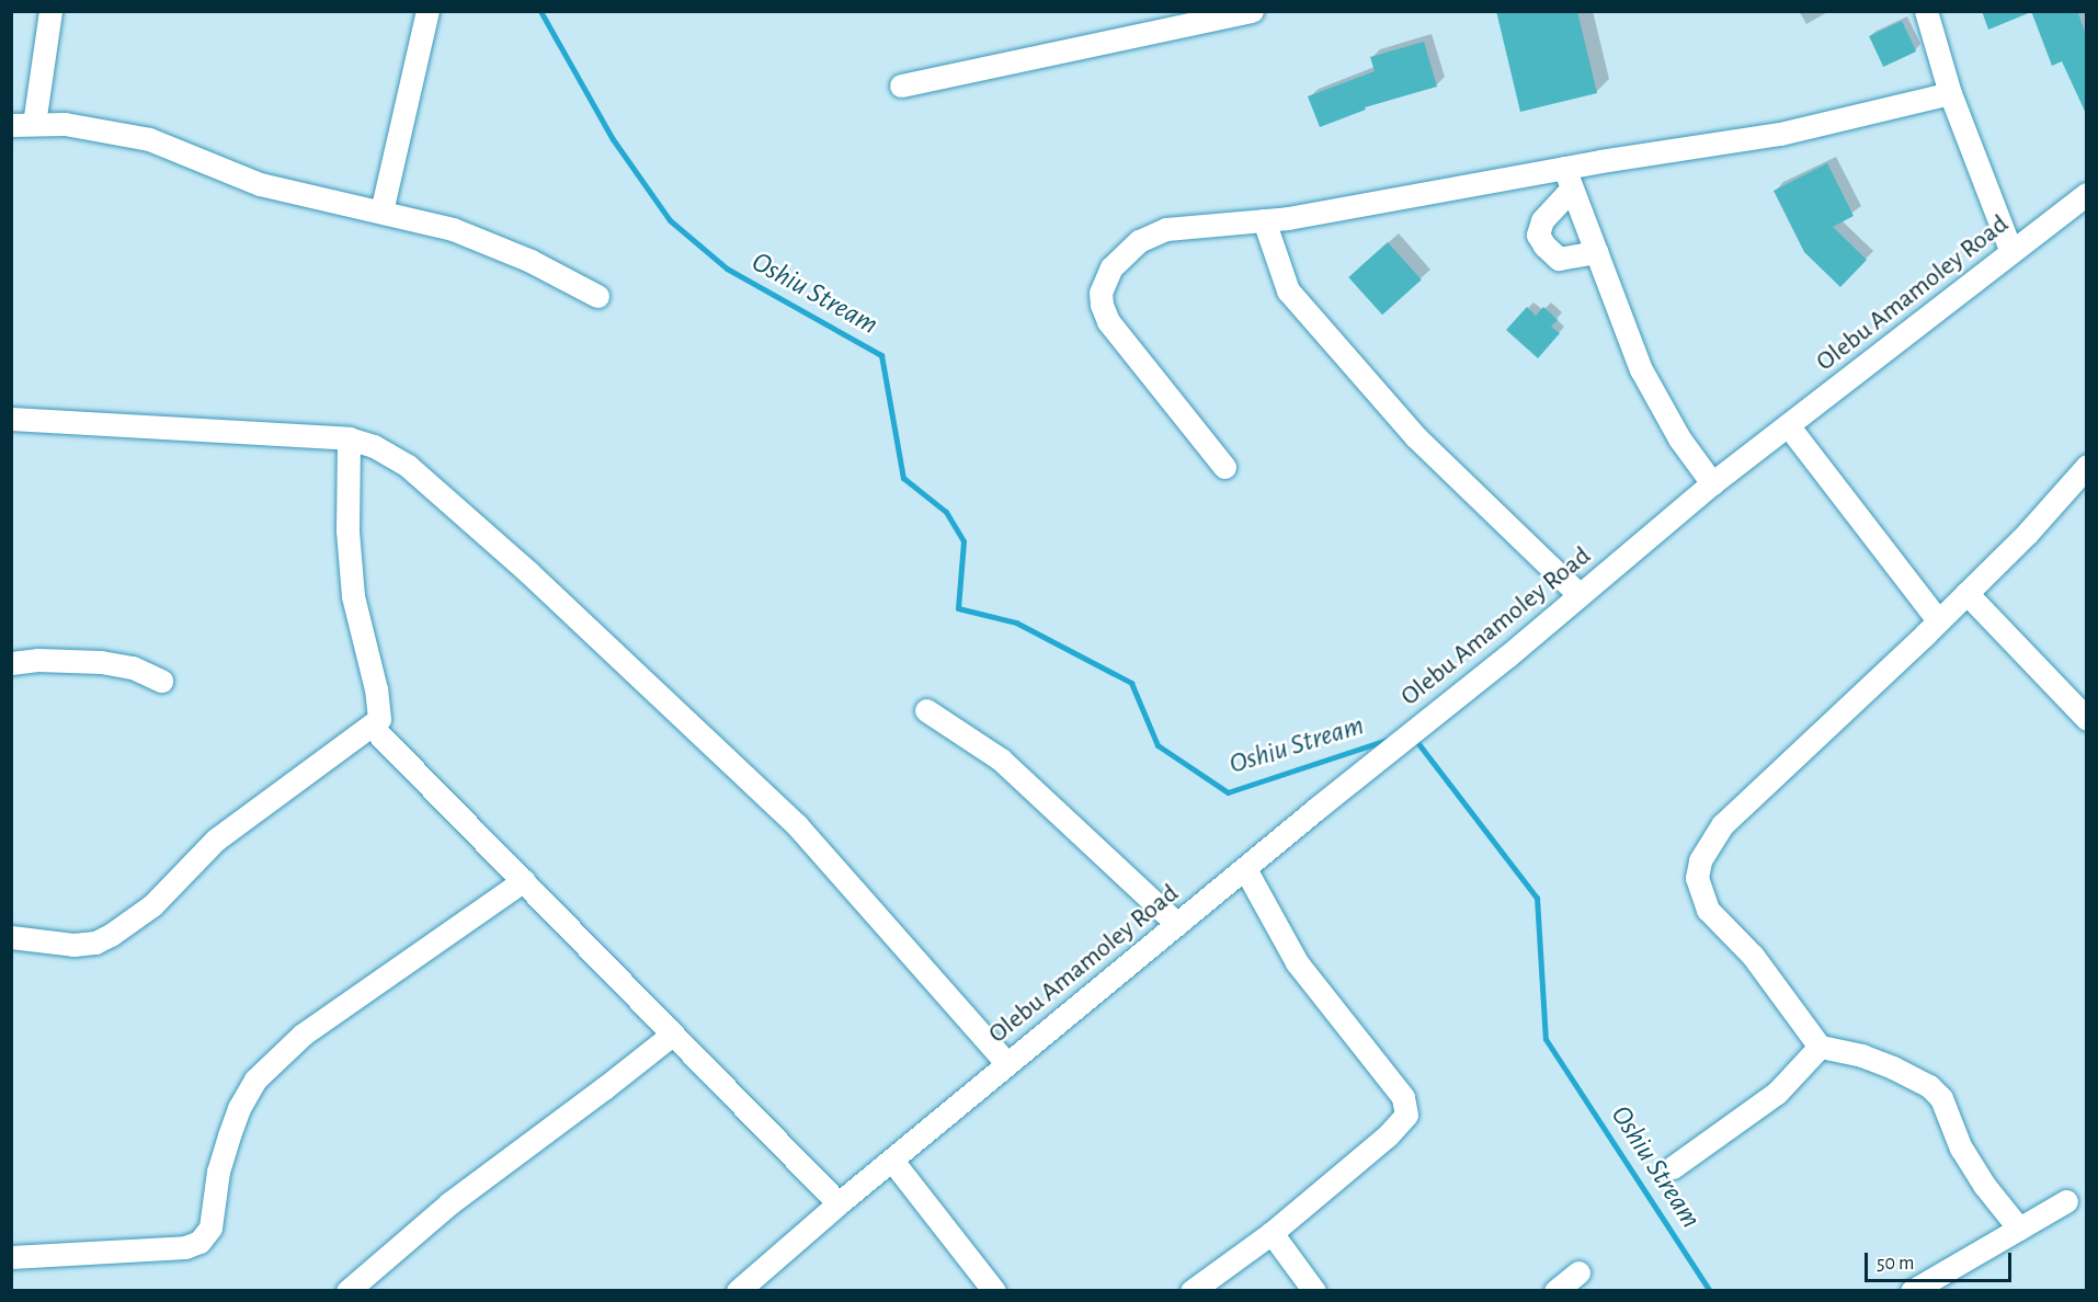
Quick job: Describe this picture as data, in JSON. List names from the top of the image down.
{
  "streets": {
    "street": ["Olebu Amamoley Road"]
  },
  "water": ["Oshiu Stream"],
  "scale_bar": "50 m"
}
